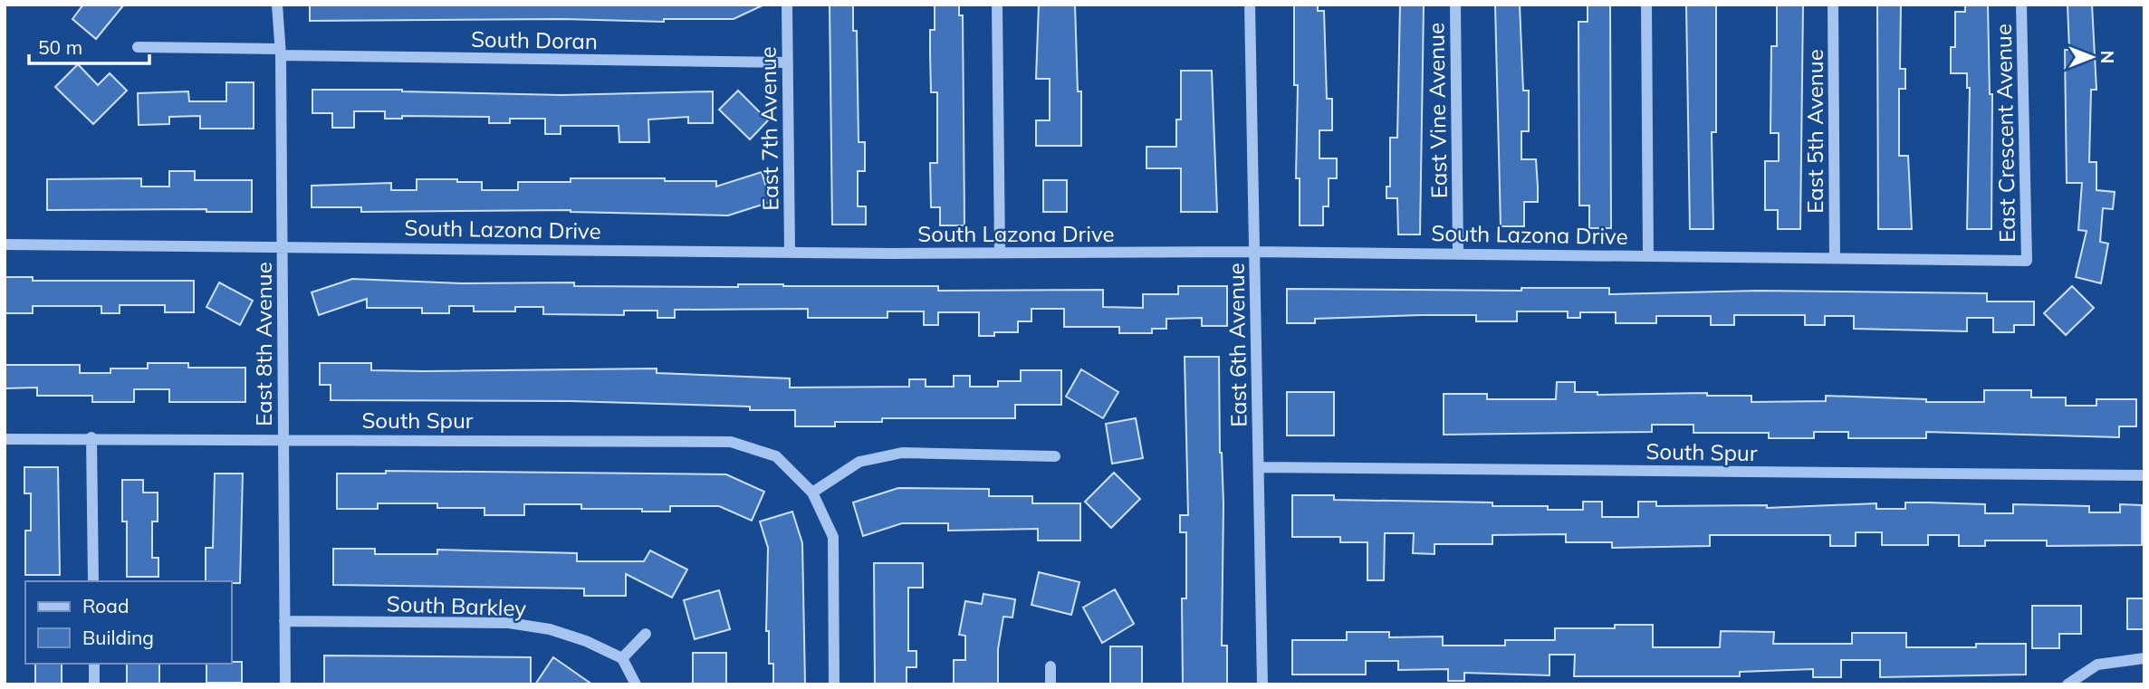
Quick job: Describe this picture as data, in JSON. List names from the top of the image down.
{
  "streets": {
    "street": [
      "South Doran",
      "East Vine Avenue",
      "East 7th Avenue",
      "East 5th Avenue",
      "East Crescent Avenue",
      "South Lazona Drive",
      "East 8th Avenue",
      "East 6th Avenue",
      "South Spur",
      "South Barkley"
    ]
  },
  "crossings": [
    ["South Doran", "East 7th Avenue"],
    ["South Doran", "East 8th Avenue"],
    ["East Vine Avenue", "South Lazona Drive"],
    ["East 7th Avenue", "South Lazona Drive"],
    ["East 5th Avenue", "South Lazona Drive"],
    ["East Crescent Avenue", "South Lazona Drive"],
    ["South Lazona Drive", "East 8th Avenue"],
    ["South Lazona Drive", "East 6th Avenue"],
    ["East 8th Avenue", "South Spur"],
    ["East 8th Avenue", "South Barkley"],
    ["East 6th Avenue", "South Spur"]
  ],
  "legend": ["Road", "Building"],
  "scale_bar": "50 m",
  "north": "right"
}
